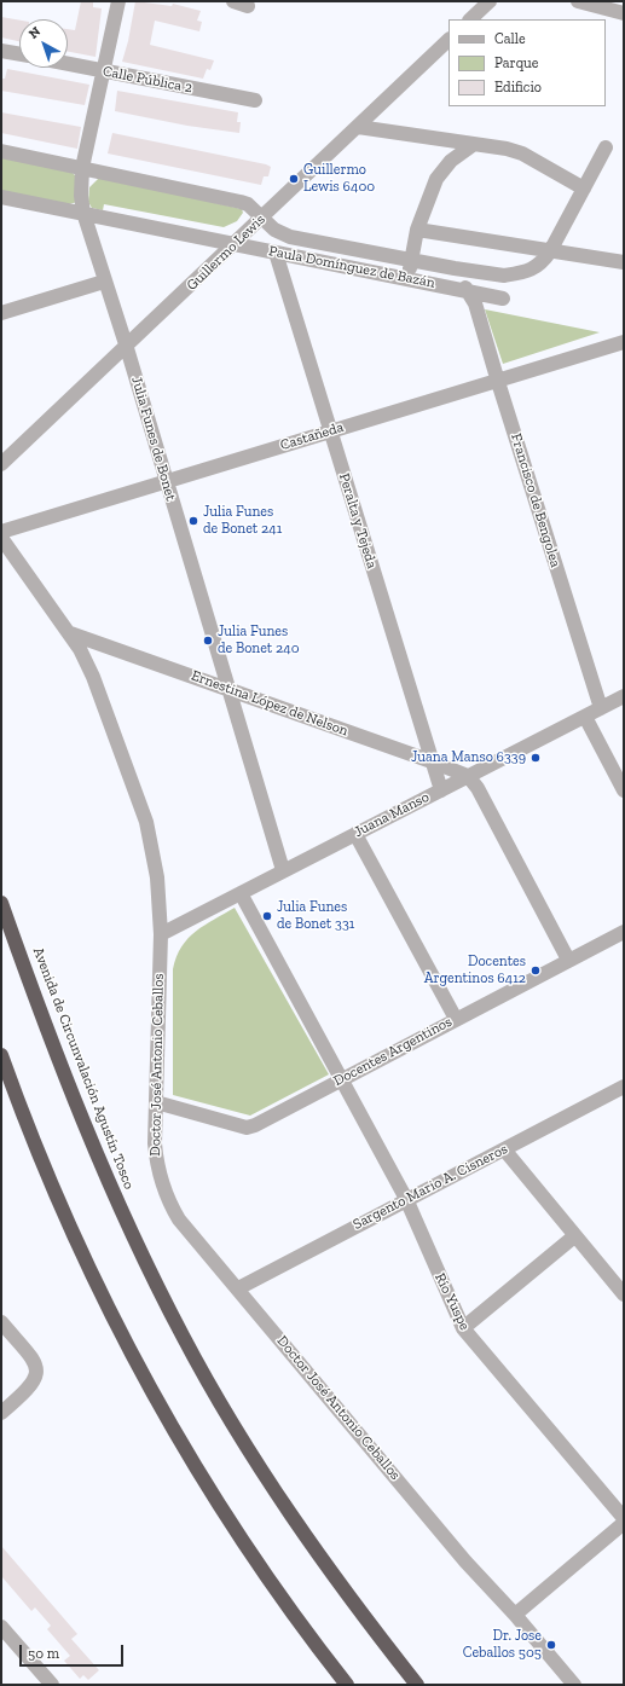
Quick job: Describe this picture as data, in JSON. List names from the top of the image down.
{
  "streets": {
    "highway": ["Avenida de Circunvalación Agustín Tosco"],
    "street": [
      "Calle Pública 2",
      "Guillermo Lewis",
      "Paula Domínguez de Bazán",
      "Castañeda",
      "Julia Funes de Bonet",
      "Francisco de Bengolea",
      "Peralta y Tejeda",
      "Ernestina López de Nelson",
      "Juana Manso",
      "Docentes Argentinos",
      "Doctor José Antonio Ceballos",
      "Sargento Mario A. Cisneros",
      "Río Yuspe"
    ]
  },
  "crossings": [
    ["Calle Pública 2", "Julia Funes de Bonet"],
    ["Guillermo Lewis", "Paula Domínguez de Bazán"],
    ["Guillermo Lewis", "Julia Funes de Bonet"],
    ["Paula Domínguez de Bazán", "Julia Funes de Bonet"],
    ["Paula Domínguez de Bazán", "Francisco de Bengolea"],
    ["Paula Domínguez de Bazán", "Peralta y Tejeda"],
    ["Castañeda", "Julia Funes de Bonet"],
    ["Castañeda", "Francisco de Bengolea"],
    ["Castañeda", "Peralta y Tejeda"],
    ["Julia Funes de Bonet", "Ernestina López de Nelson"],
    ["Julia Funes de Bonet", "Juana Manso"],
    ["Francisco de Bengolea", "Juana Manso"],
    ["Peralta y Tejeda", "Ernestina López de Nelson"],
    ["Peralta y Tejeda", "Juana Manso"],
    ["Ernestina López de Nelson", "Juana Manso"],
    ["Ernestina López de Nelson", "Doctor José Antonio Ceballos"],
    ["Juana Manso", "Doctor José Antonio Ceballos"],
    ["Docentes Argentinos", "Doctor José Antonio Ceballos"],
    ["Docentes Argentinos", "Río Yuspe"],
    ["Doctor José Antonio Ceballos", "Sargento Mario A. Cisneros"],
    ["Sargento Mario A. Cisneros", "Río Yuspe"]
  ],
  "places": [
    "Guillermo Lewis 6400",
    "Julia Funes de Bonet 241",
    "Julia Funes de Bonet 240",
    "Juana Manso 6339",
    "Julia Funes de Bonet 331",
    "Docentes Argentinos 6412",
    "Dr. Jose Ceballos 505"
  ],
  "legend": ["Calle", "Parque", "Edificio"],
  "scale_bar": "50 m",
  "north": "top left"
}
